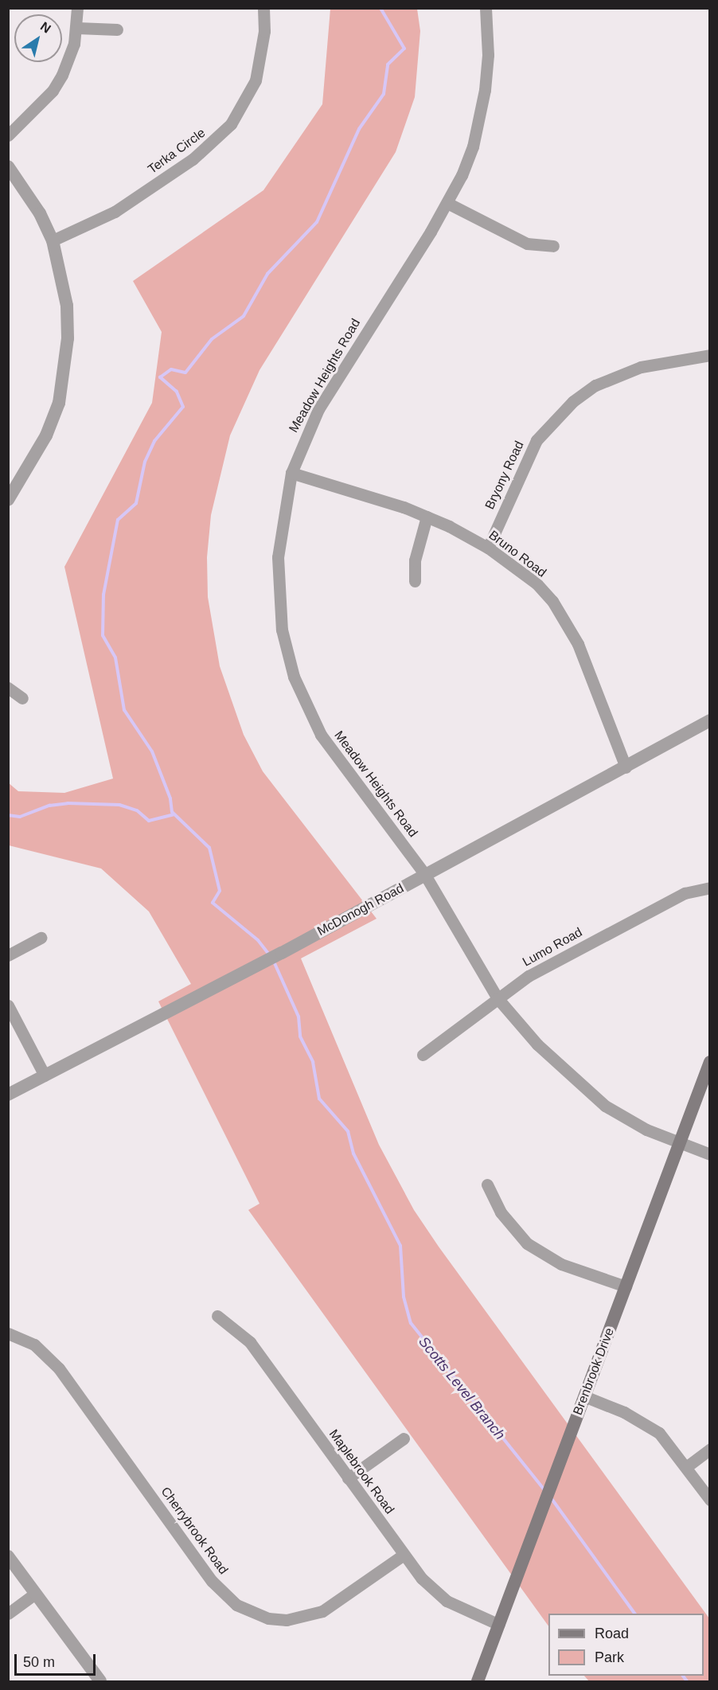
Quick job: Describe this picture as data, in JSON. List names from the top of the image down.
{
  "streets": {
    "main road": ["Brenbrook Drive"],
    "street": [
      "Terka Circle",
      "Meadow Heights Road",
      "Bryony Road",
      "Bruno Road",
      "McDonogh Road",
      "Lumo Road",
      "Maplebrook Road",
      "Cherrybrook Road"
    ]
  },
  "crossings": [
    ["Meadow Heights Road", "Bruno Road"],
    ["Meadow Heights Road", "McDonogh Road"],
    ["Meadow Heights Road", "Lumo Road"],
    ["Meadow Heights Road", "Brenbrook Drive"],
    ["Bryony Road", "Bruno Road"],
    ["Bruno Road", "McDonogh Road"],
    ["Brenbrook Drive", "Maplebrook Road"],
    ["Maplebrook Road", "Cherrybrook Road"]
  ],
  "water": ["Scotts Level Branch"],
  "legend": ["Road", "Park"],
  "scale_bar": "50 m",
  "north": "top right"
}
